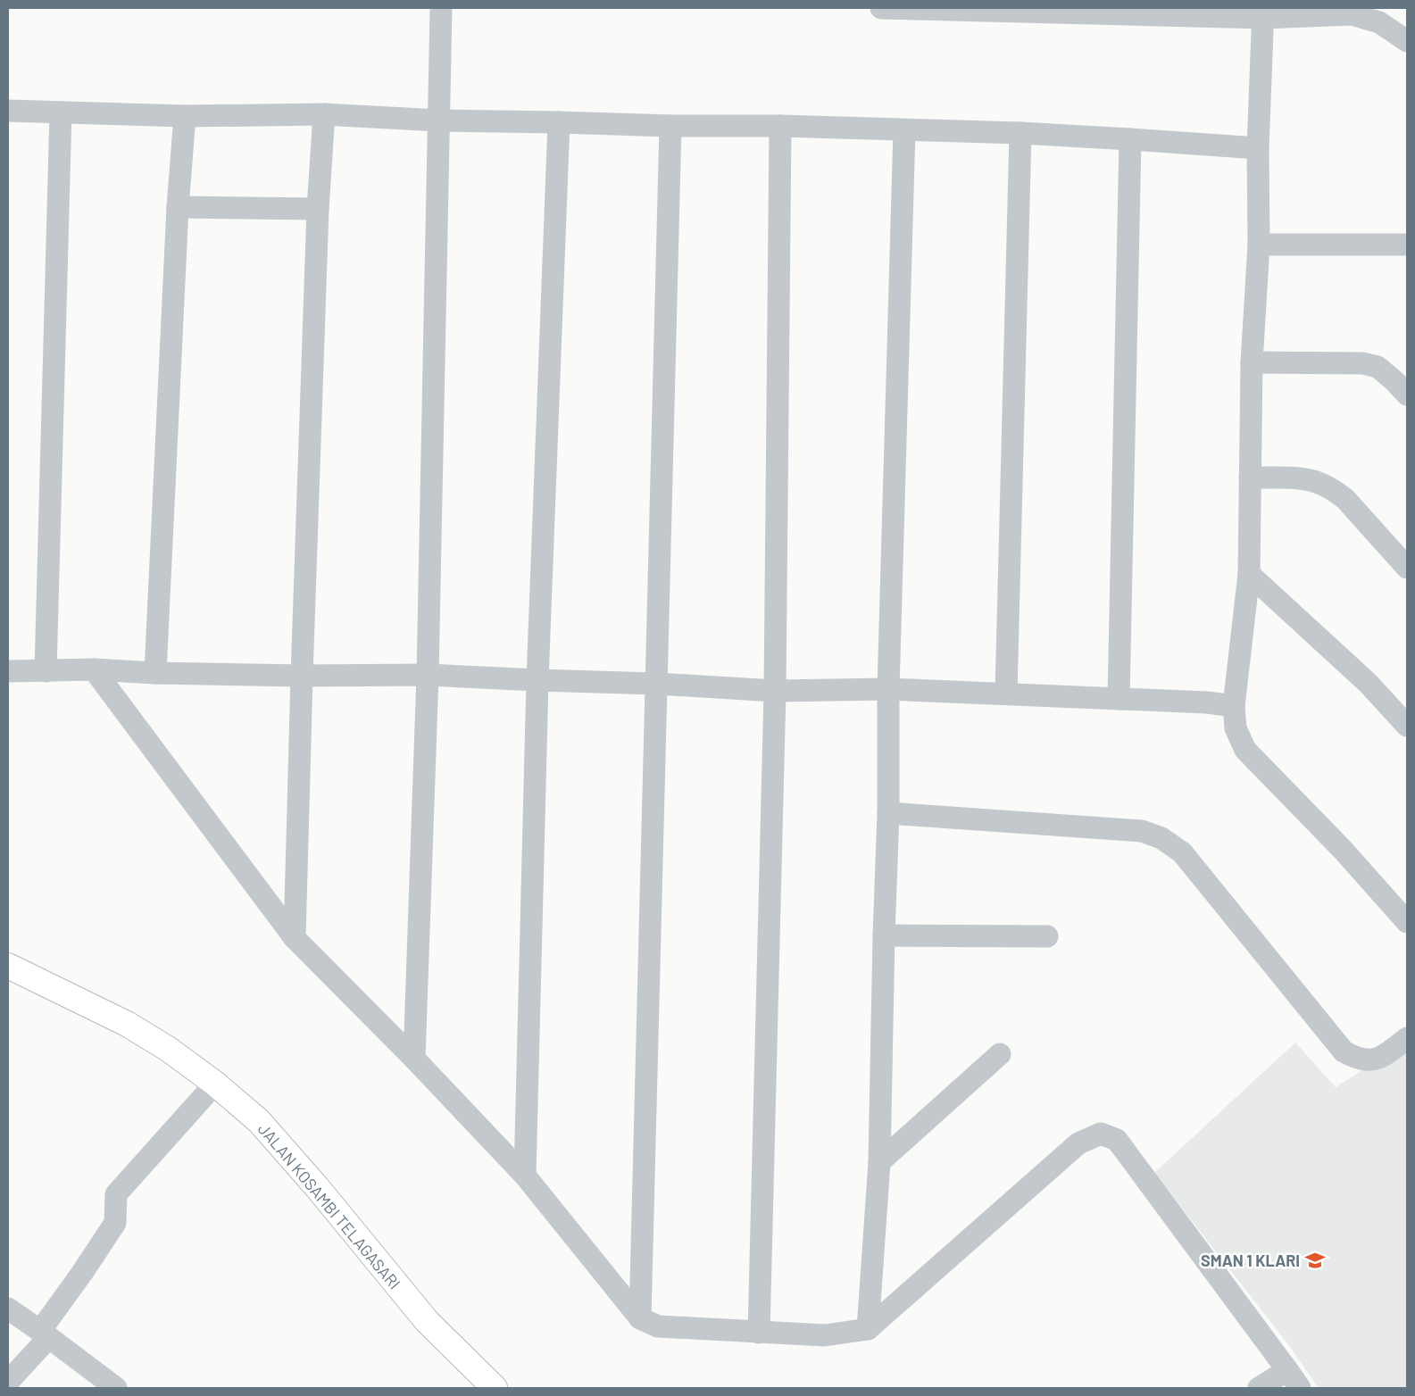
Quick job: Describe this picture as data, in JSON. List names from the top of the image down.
{
  "streets": {
    "main road": ["JALAN KOSAMBI TELAGASARI"]
  },
  "places": {
    "school or university": ["SMAN 1 KLARI"]
  }
}
